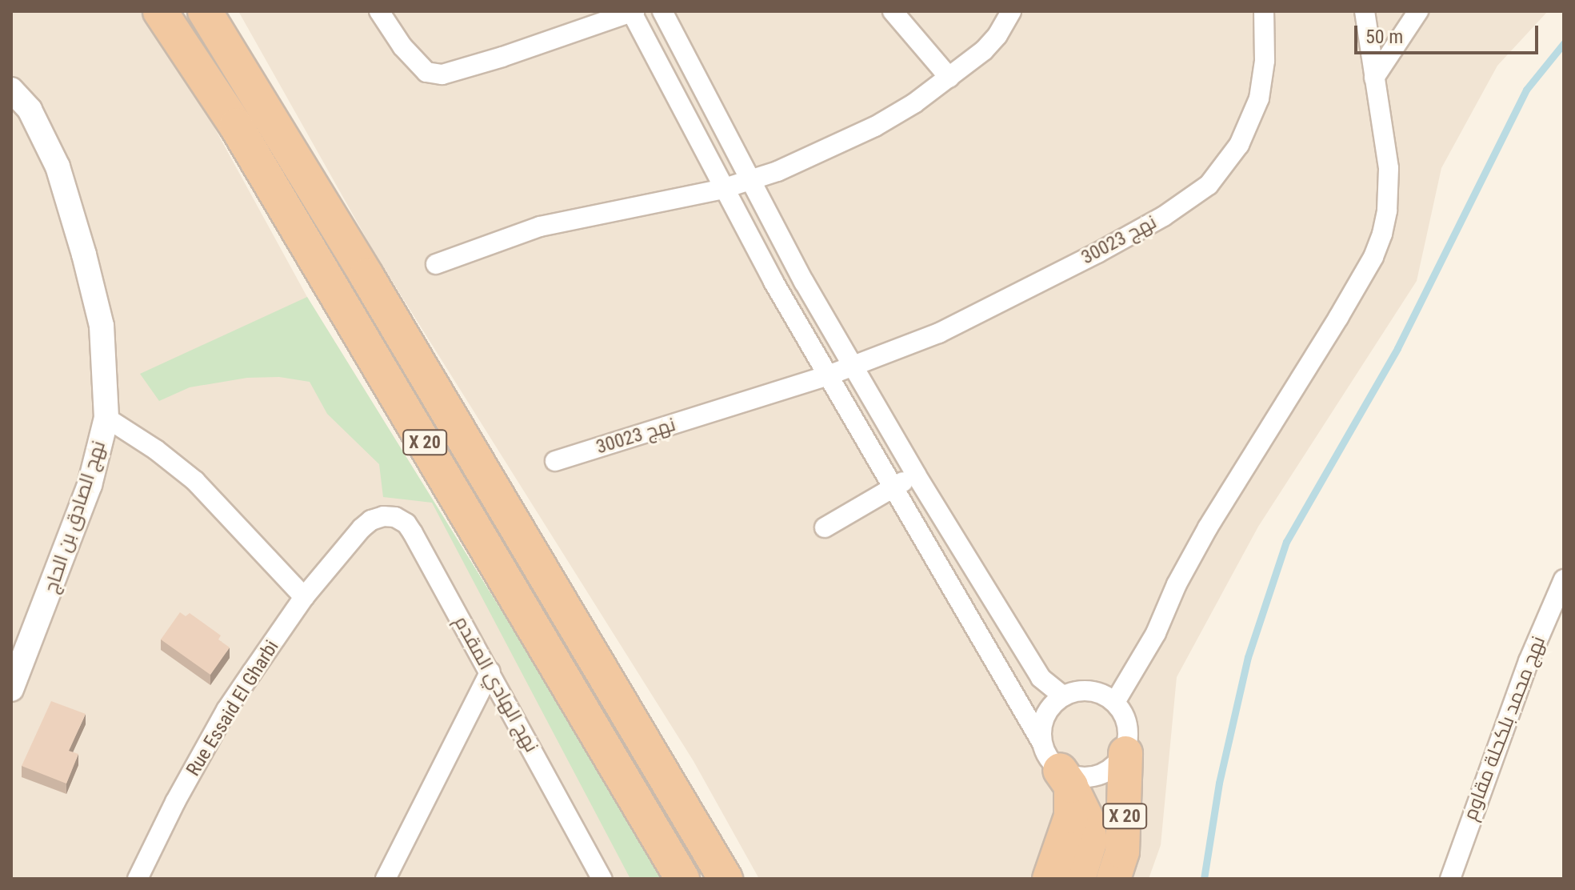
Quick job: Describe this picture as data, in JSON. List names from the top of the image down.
{
  "streets": {
    "highway": ["X 20"],
    "street": [
      "نهج 30023",
      "نهج الصادق بن الحاج",
      "نهج الهادي المقدم",
      "Rue Essaid El Gharbi",
      "نهج محمد بلكحلة مقاوم"
    ]
  },
  "crossings": [
    ["نهج الهادي المقدم", "Rue Essaid El Gharbi"]
  ],
  "scale_bar": "50 m"
}
